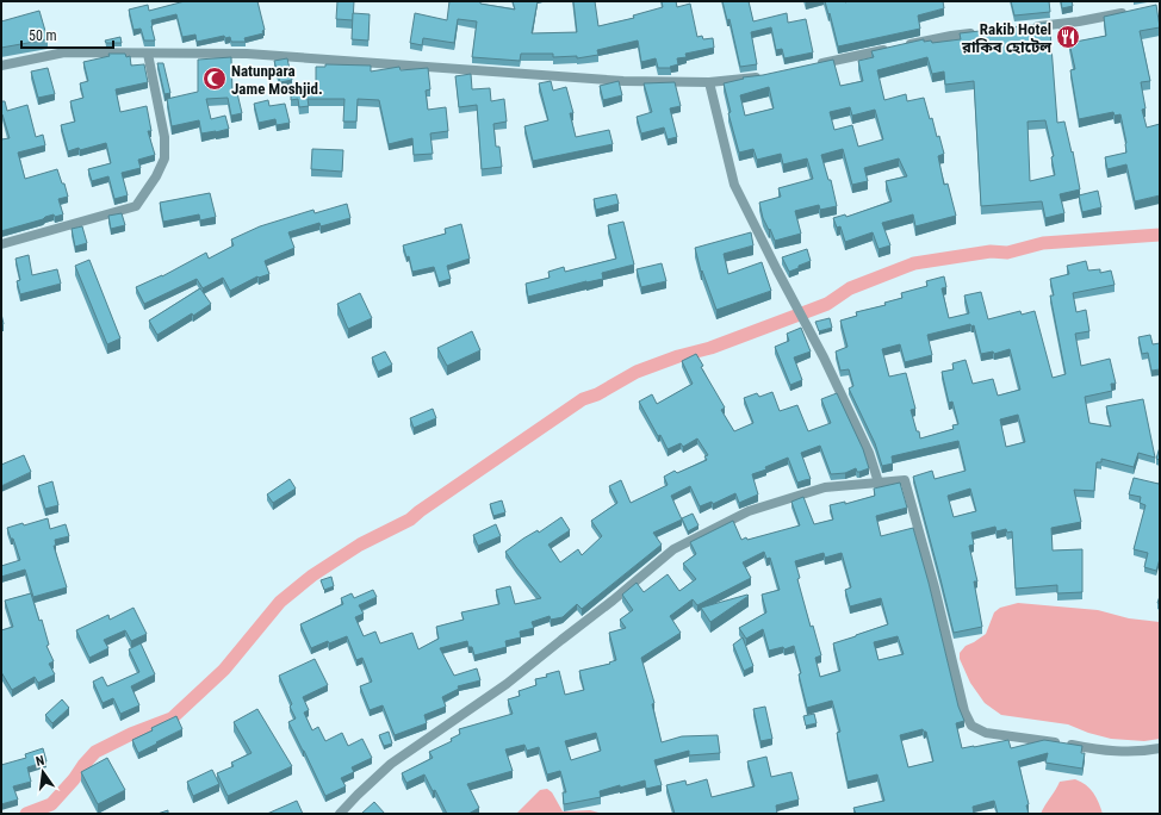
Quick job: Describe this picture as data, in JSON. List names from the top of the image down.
{
  "places": {
    "restaurant": ["Rakib Hotel রাকিব হোটেল"],
    "mosque": ["Natunpara Jame Moshjid."]
  },
  "scale_bar": "50 m",
  "north": "top"
}
